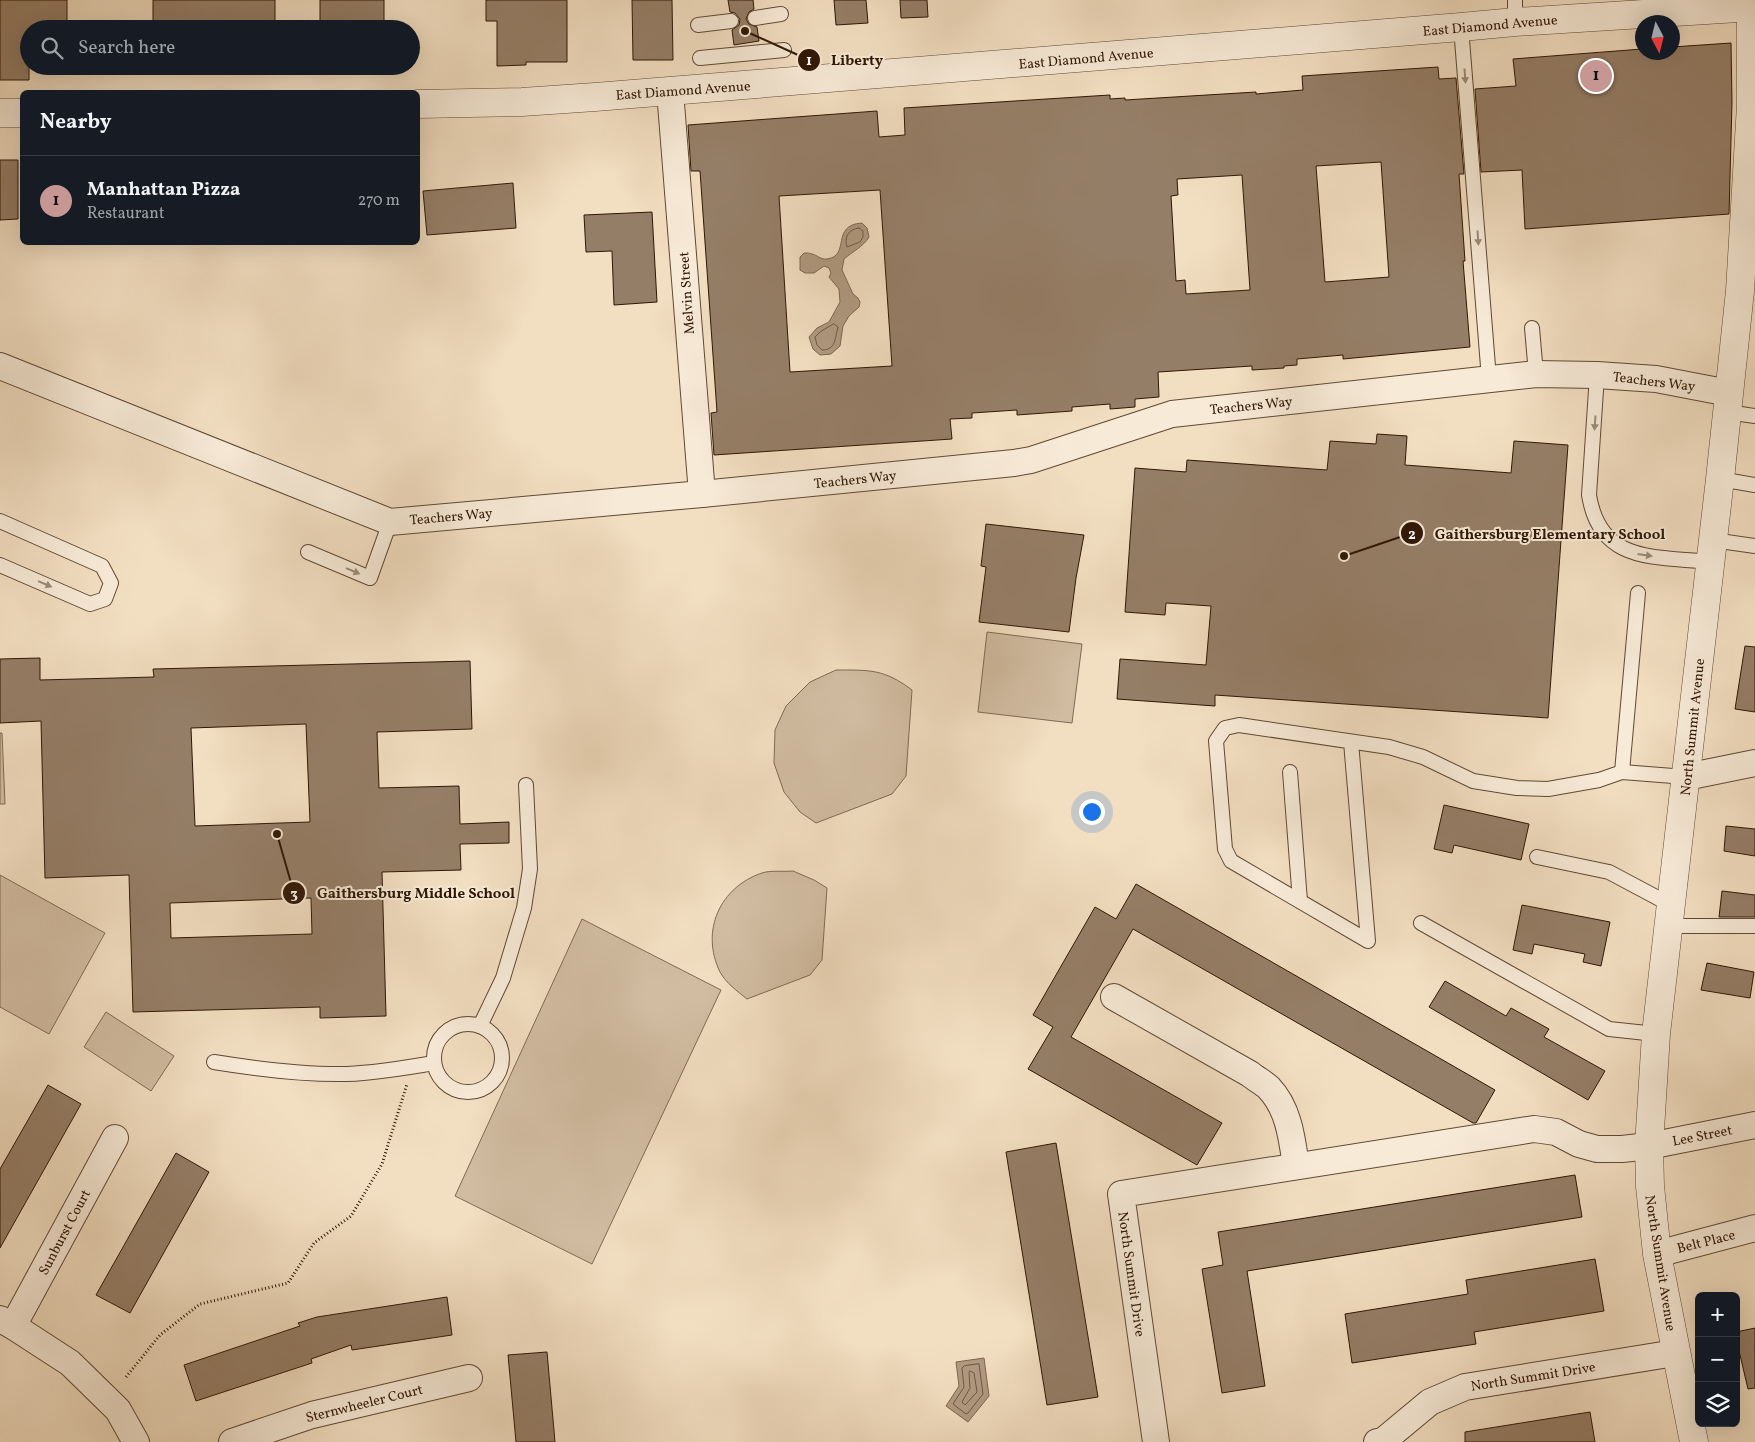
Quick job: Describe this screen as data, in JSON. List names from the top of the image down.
{
  "streets": {
    "street": [
      "East Diamond Avenue",
      "Melvin Street",
      "Teachers Way",
      "North Summit Avenue",
      "Lee Street",
      "Sunburst Court",
      "Belt Place",
      "North Summit Drive",
      "Sternwheeler Court"
    ]
  },
  "crossings": [
    ["East Diamond Avenue", "Melvin Street"],
    ["East Diamond Avenue", "North Summit Avenue"],
    ["Melvin Street", "Teachers Way"],
    ["Teachers Way", "North Summit Avenue"],
    ["North Summit Avenue", "Lee Street"],
    ["North Summit Avenue", "Belt Place"],
    ["North Summit Avenue", "North Summit Drive"],
    ["Lee Street", "North Summit Drive"]
  ],
  "places": ["Liberty", "Gaithersburg Elementary School", "Gaithersburg Middle School"],
  "north": "bottom",
  "page": {
    "search": "Search here",
    "pins": "1",
    "heading": "Nearby",
    "list": [
      {
        "mark": "1",
        "name": "Manhattan Pizza",
        "note": "Restaurant",
        "value": "270 m"
      }
    ],
    "map_buttons": ["+", "−"]
  }
}
